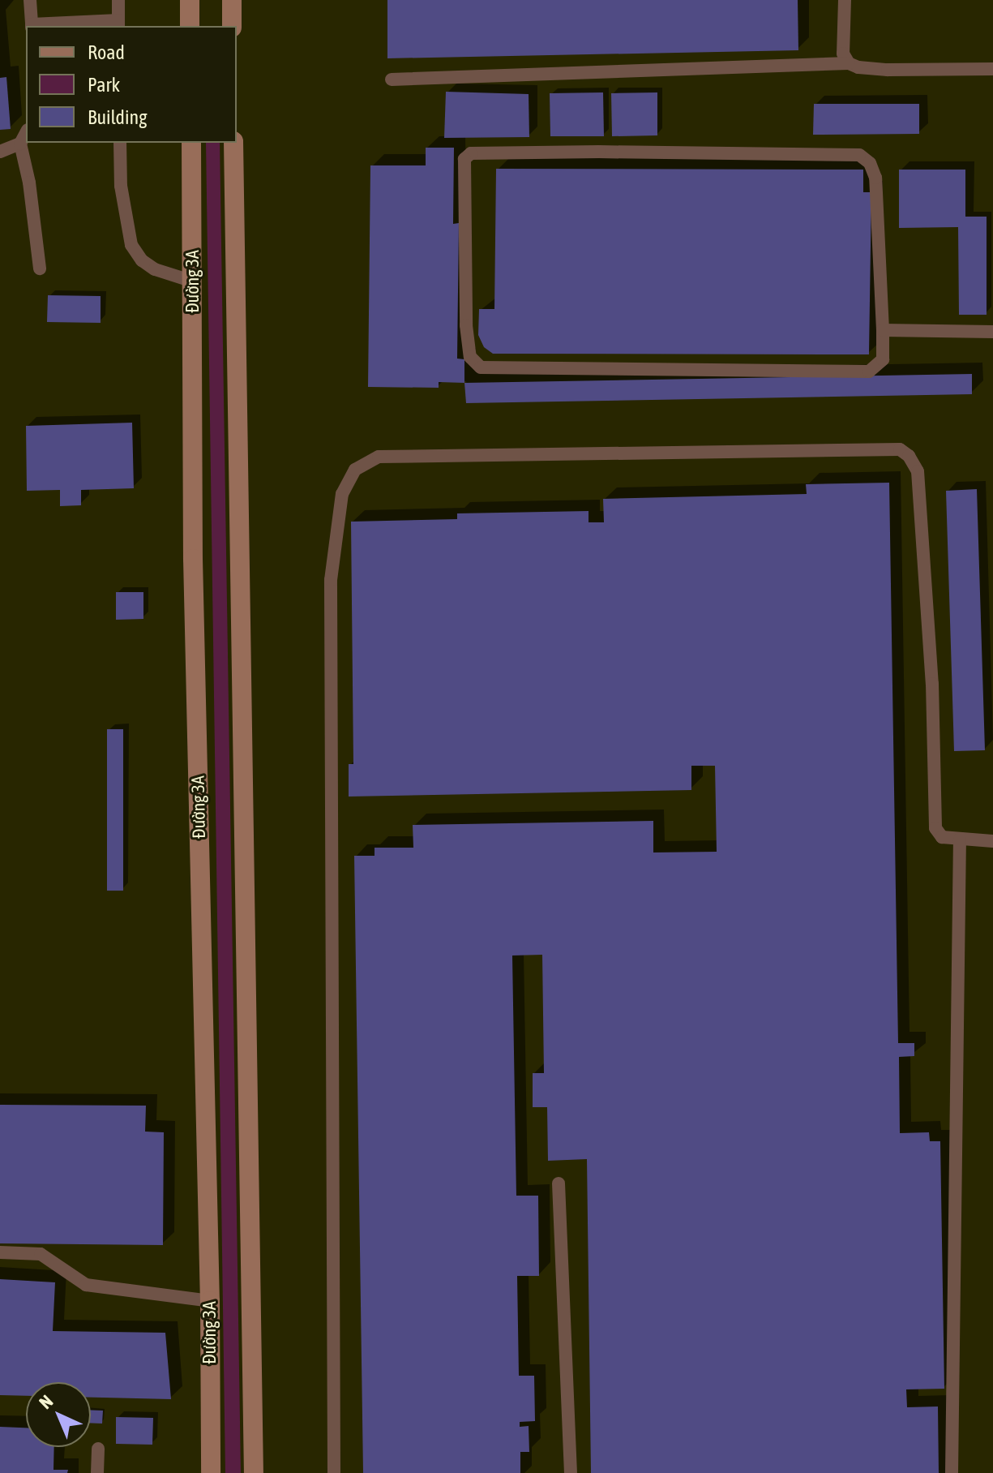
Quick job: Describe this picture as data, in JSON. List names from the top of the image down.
{
  "streets": {
    "street": ["Đường 3A"]
  },
  "legend": ["Road", "Park", "Building"],
  "north": "top left"
}
